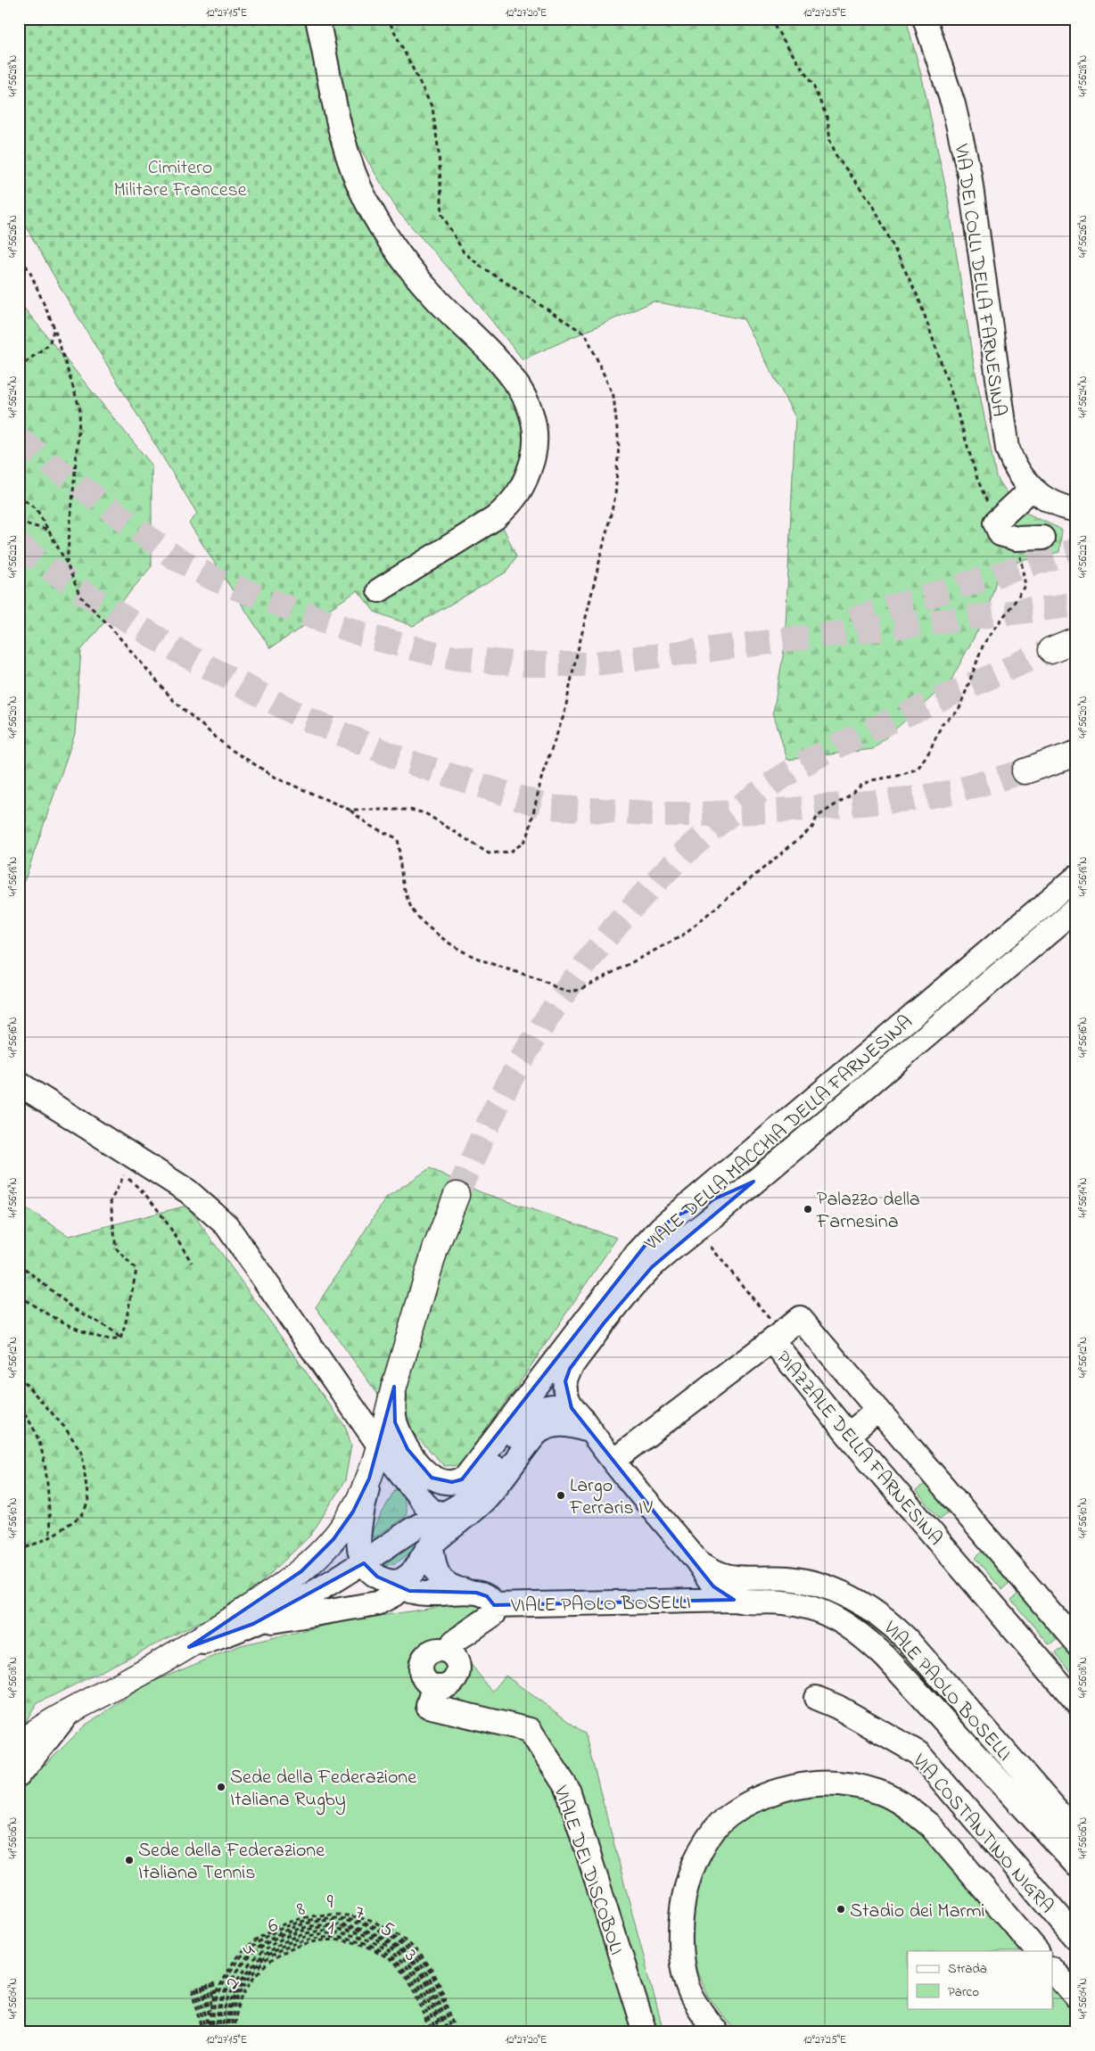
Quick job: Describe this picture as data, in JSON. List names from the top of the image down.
{
  "streets": {
    "street": [
      "VIA DEI COLLI DELLA FARNESINA",
      "VIALE DELLA MACCHIA DELLA FARNESINA",
      "PIAZZALE DELLA FARNESINA",
      "VIALE PAOLO BOSELLI",
      "VIA COSTANTINO NIGRA",
      "VIALE DEI DISCOBOLI"
    ],
    "path": [
      "9",
      "8",
      "7",
      "6",
      "5",
      "4",
      "3",
      "2"
    ]
  },
  "crossings": [
    ["VIALE PAOLO BOSELLI", "VIALE DEI DISCOBOLI"],
    ["9", "8"],
    ["9", "7"],
    ["8", "7"],
    ["8", "6"],
    ["8", "5"],
    ["8", "4"],
    ["8", "3"],
    ["8", "2"],
    ["6", "5"],
    ["6", "4"],
    ["6", "3"],
    ["6", "2"],
    ["5", "4"],
    ["5", "3"],
    ["5", "2"],
    ["4", "3"],
    ["4", "2"],
    ["3", "2"]
  ],
  "parks": ["Cimitero Militare Francese"],
  "places": [
    "Palazzo della Farnesina",
    "Largo Ferraris IV",
    "Sede della Federazione Italiana Rugby",
    "Sede della Federazione Italiana Tennis",
    "Stadio dei Marmi"
  ],
  "legend": ["Strada", "Parco"],
  "coordinates": [
    "12°27'15\"E",
    "12°27'20\"E",
    "12°27'25\"E",
    "41°56'28\"N",
    "41°56'26\"N",
    "41°56'24\"N",
    "41°56'22\"N",
    "41°56'20\"N",
    "41°56'18\"N",
    "41°56'16\"N",
    "41°56'14\"N",
    "41°56'12\"N",
    "41°56'10\"N",
    "41°56'08\"N",
    "41°56'06\"N",
    "41°56'04\"N"
  ]
}
